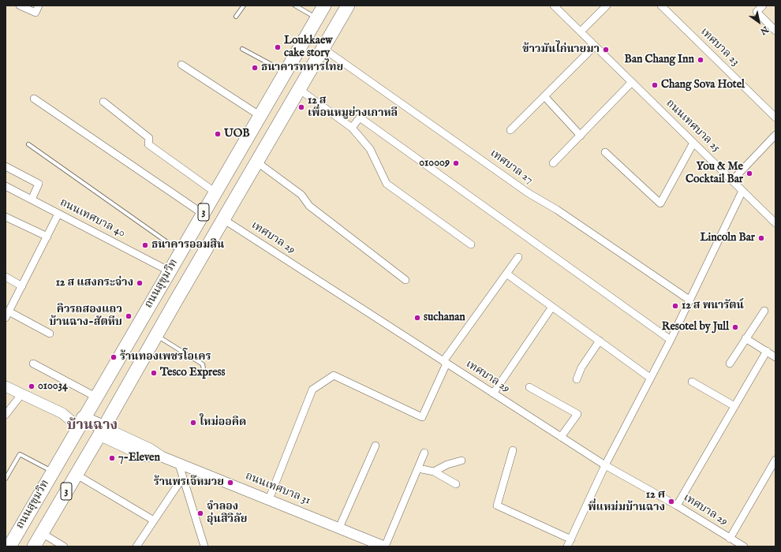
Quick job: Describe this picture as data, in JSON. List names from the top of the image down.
{
  "streets": {
    "highway": ["3", "ถนนสุขุมวิท"],
    "main road": ["ถนนเทศบาล 31"],
    "street": [
      "เทศบาล 23",
      "ถนนเทศบาล 25",
      "เทศบาล 27",
      "ถนนเทศบาล 40",
      "เทศบาล 29"
    ]
  },
  "crossings": [
    ["เทศบาล 27", "ถนนสุขุมวิท"],
    ["ถนนเทศบาล 40", "ถนนสุขุมวิท"],
    ["เทศบาล 29", "ถนนสุขุมวิท"],
    ["ถนนสุขุมวิท", "ถนนเทศบาล 31"]
  ],
  "districts": ["บ้านฉาง"],
  "places": [
    "Loukkaew cake story",
    "ข้าวมันไก่นายมา",
    "Ban Chang Inn",
    "ธนาคารทหารไทย",
    "Chang Sova Hotel",
    "12 ส เพื่อนหมูย่างเกาหลี",
    "UOB",
    "010009",
    "You & Me Cocktail Bar",
    "Lincoln Bar",
    "ธนาคารออมสิน",
    "12 ส แสงกระจ่าง",
    "12 ส พนารัตน์",
    "คิวรถสองแถว บ้านฉาง-สัตหีบ",
    "suchanan",
    "Resotel by Jull",
    "ร้านทองเพชรโอเคร",
    "Tesco Express",
    "010034",
    "ใหม่ออคิด",
    "7-Eleven",
    "ร้านพรเจ๊หมวย",
    "12 ศ พี่แหม่มบ้านฉาง",
    "จำลอง อุ่นสิวิลัย"
  ],
  "north": "bottom right"
}
